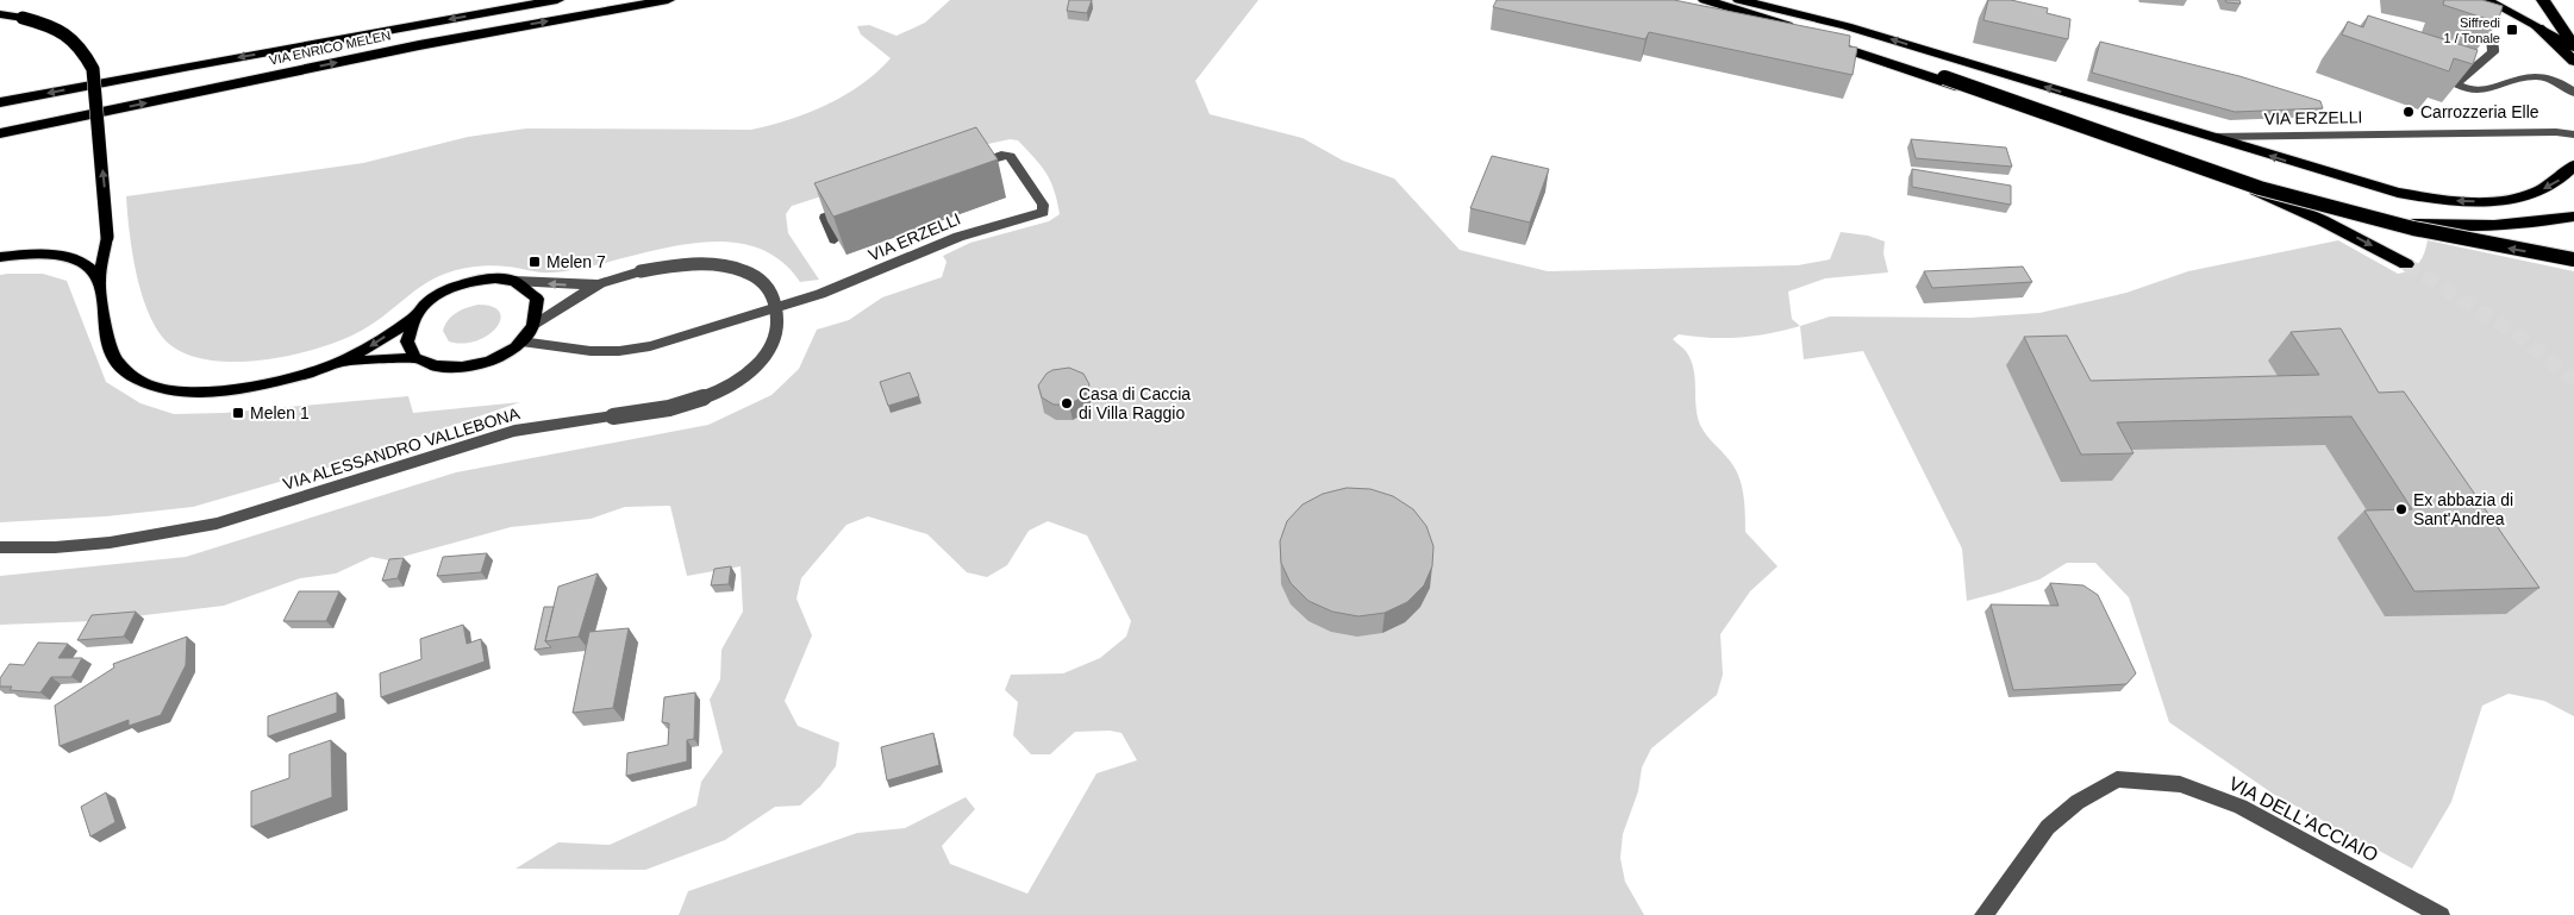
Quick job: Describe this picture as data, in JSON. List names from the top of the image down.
{
  "streets": {
    "highway": ["VIA ENRICO MELEN"],
    "street": ["VIA ERZELLI", "VIA ALESSANDRO VALLEBONA", "VIA DELL'ACCIAIO"]
  },
  "crossings": [
    ["VIA ERZELLI", "VIA ALESSANDRO VALLEBONA"]
  ],
  "places": {
    "transit": ["Siffredi 1 / Tonale", "Melen 7", "Melen 1"],
    "other": ["Carrozzeria Elle", "Casa di Caccia di Villa Raggio", "Ex abbazia di Sant'Andrea"]
  }
}
